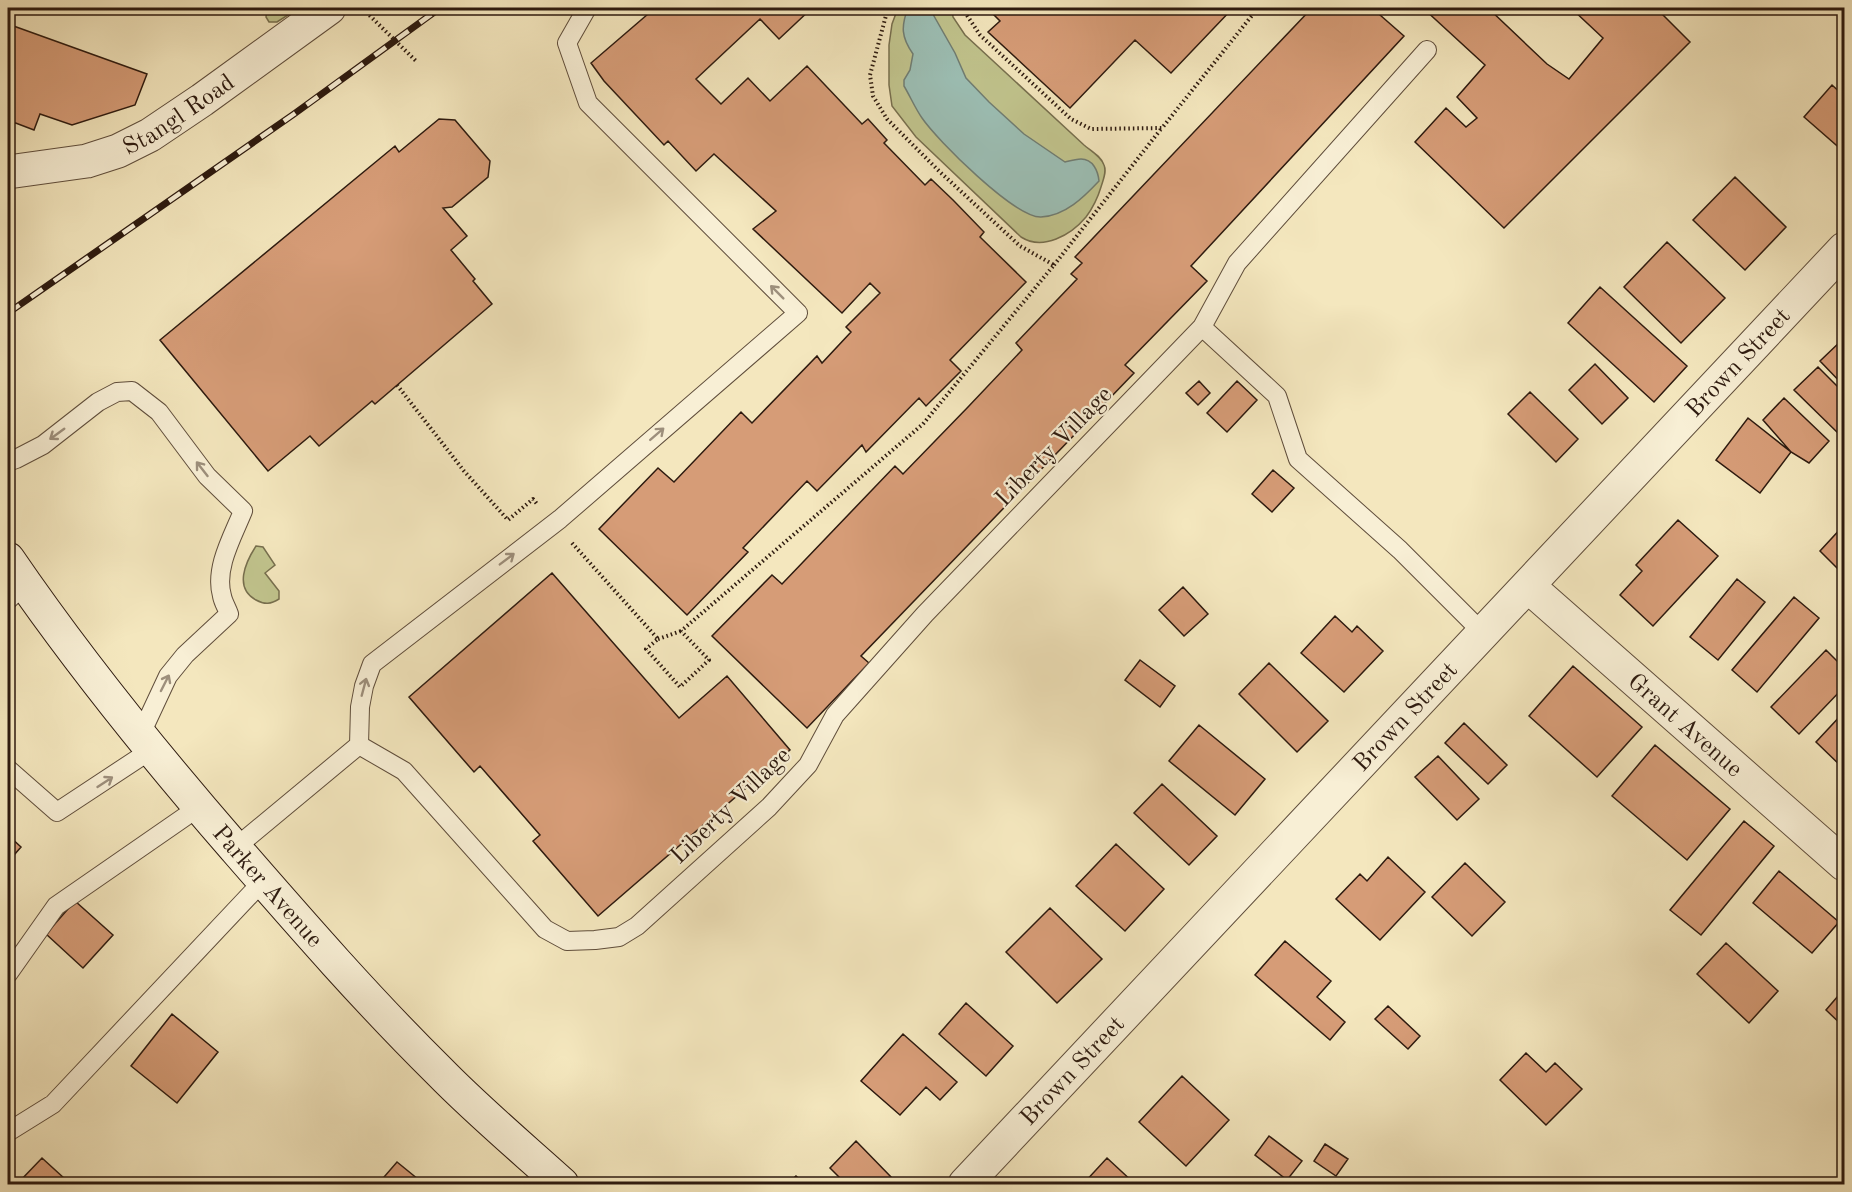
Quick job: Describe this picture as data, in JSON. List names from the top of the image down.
{
  "streets": {
    "street": [
      "Stangl Road",
      "Brown Street",
      "Grant Avenue",
      "Parker Avenue"
    ],
    "lane": ["Liberty Village"]
  },
  "crossings": [
    ["Brown Street", "Grant Avenue"]
  ]
}
